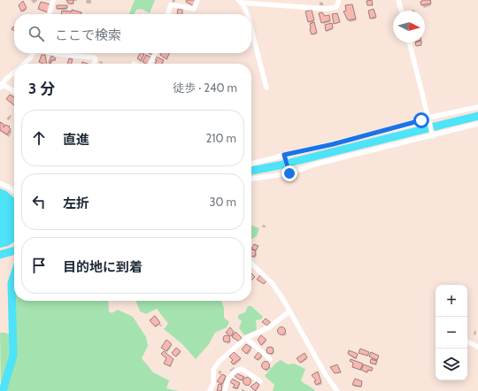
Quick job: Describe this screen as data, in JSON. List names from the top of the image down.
{
  "north": "right",
  "page": {
    "search": "ここで検索",
    "heading": ["3 分", "徒歩 · 240 m"],
    "list": [
      ["直進", "210 m"],
      ["左折", "30 m"],
      "目的地に到着"
    ],
    "map_buttons": ["+", "−"]
  }
}
